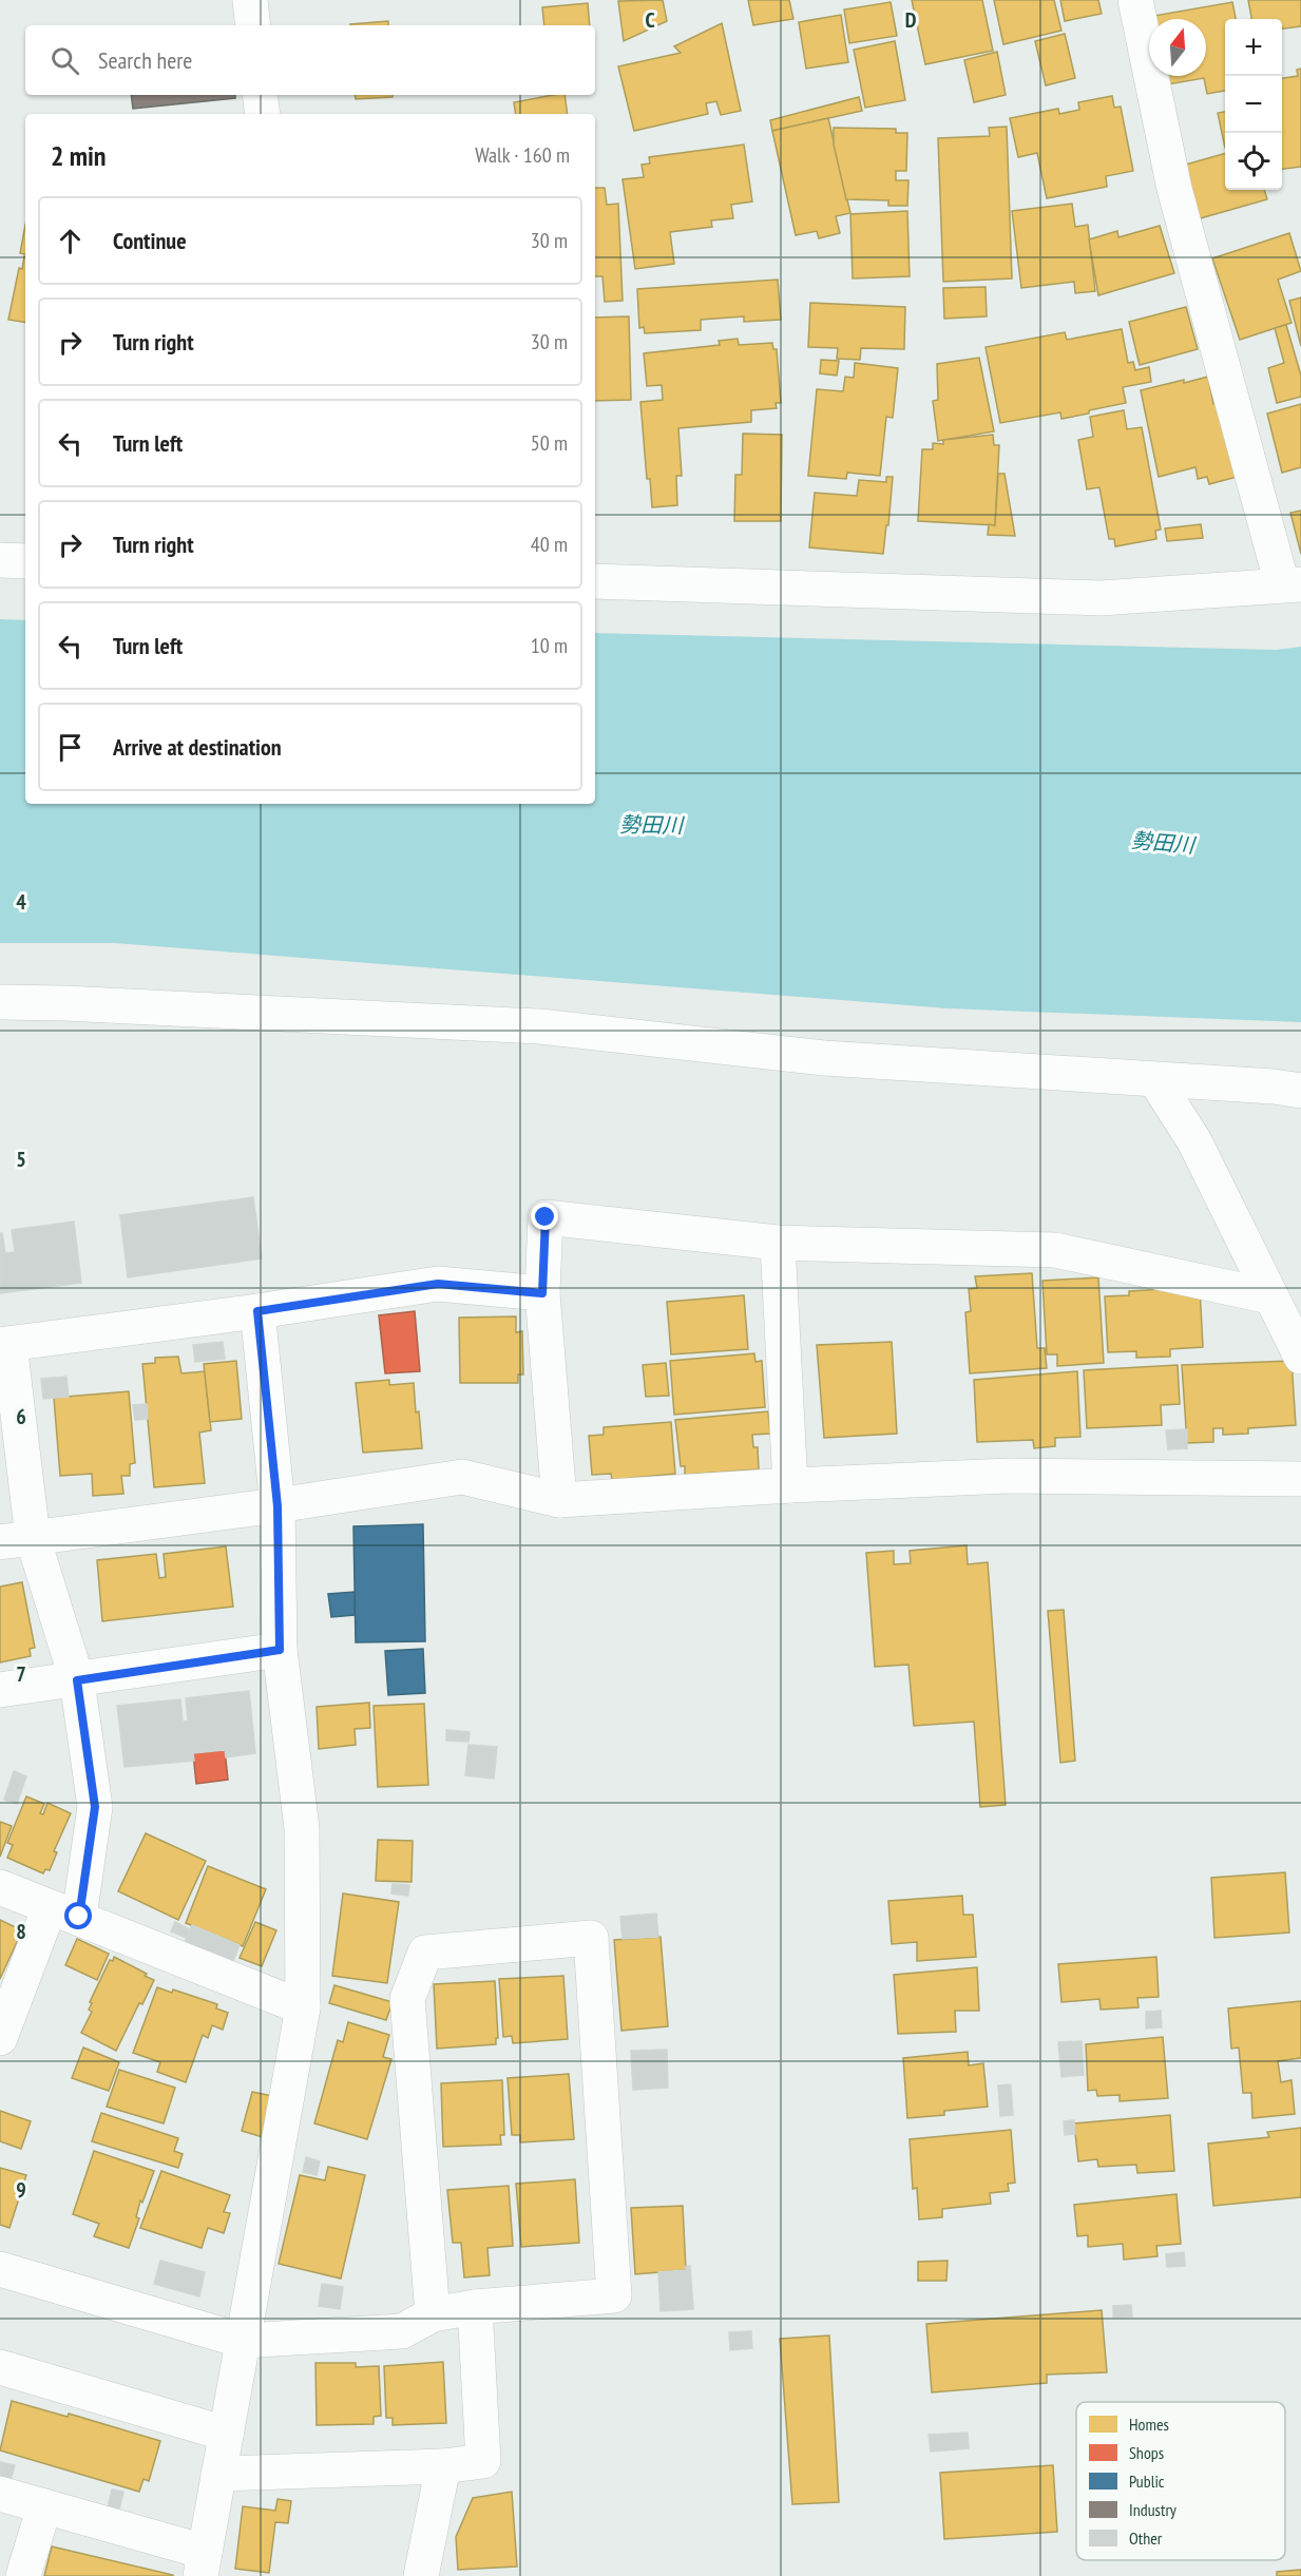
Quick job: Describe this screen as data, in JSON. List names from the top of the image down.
{
  "water": ["勢田川"],
  "legend": [
    "Homes",
    "Shops",
    "Public",
    "Industry",
    "Other"
  ],
  "north": "top",
  "page": {
    "map_buttons": ["+", "−"],
    "search": "Search here",
    "heading": ["2 min", "Walk · 160 m"],
    "list": [
      ["Continue", "30 m"],
      ["Turn right", "30 m"],
      ["Turn left", "50 m"],
      ["Turn right", "40 m"],
      ["Turn left", "10 m"],
      "Arrive at destination"
    ]
  },
  "grid": {
    "columns": ["C", "D"],
    "rows": [
      "4",
      "5",
      "6",
      "7",
      "8",
      "9"
    ]
  }
}
